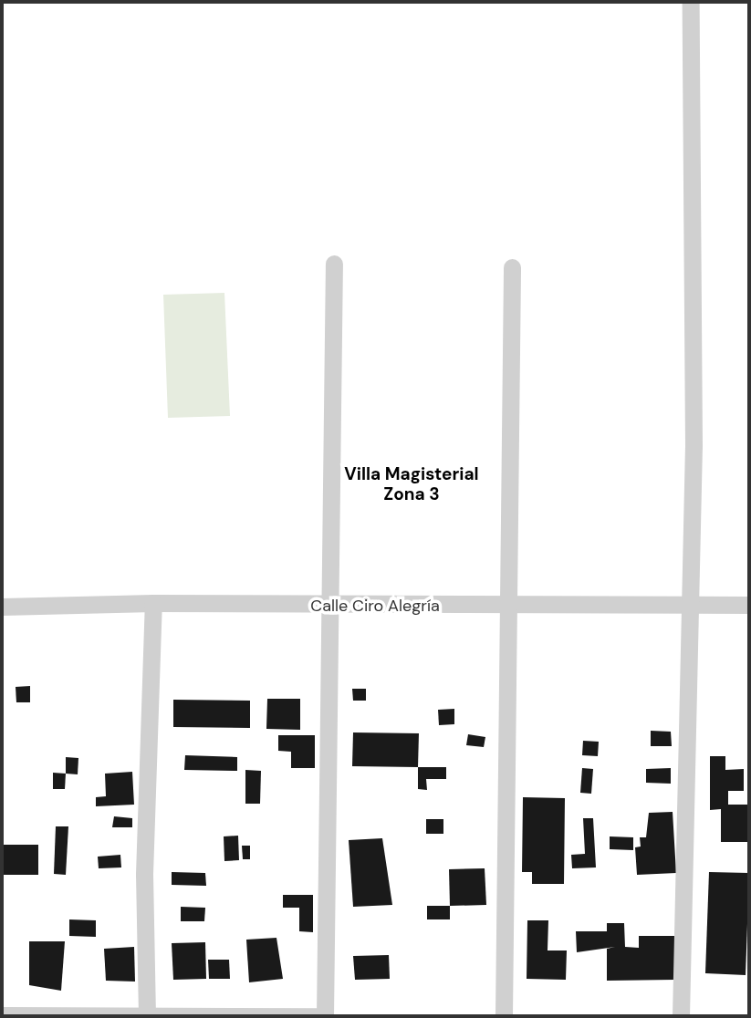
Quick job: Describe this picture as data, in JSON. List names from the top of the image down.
{
  "streets": {
    "street": ["Calle Ciro Alegría"]
  },
  "districts": ["Villa Magisterial Zona 3"]
}
